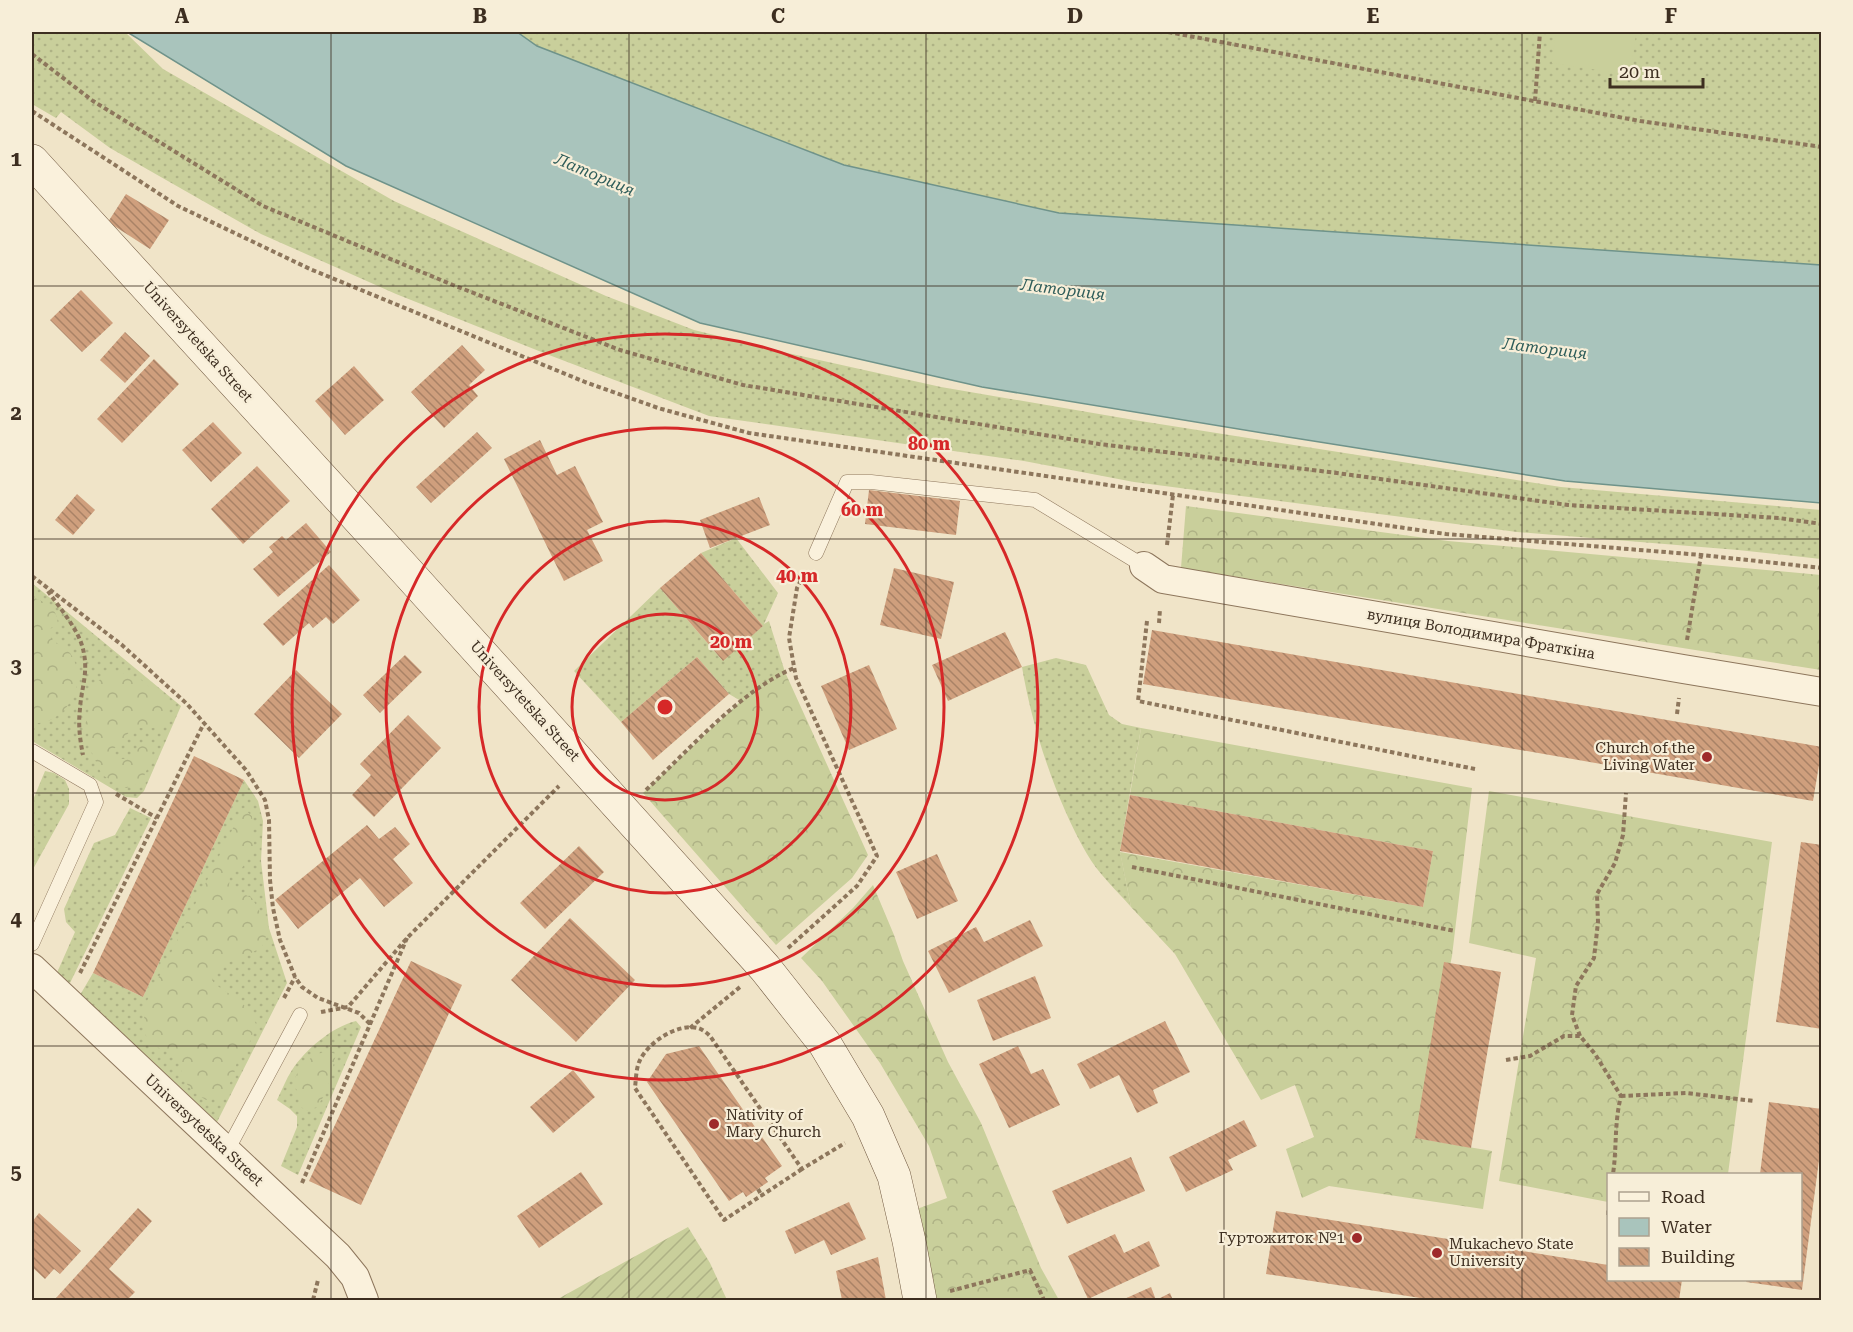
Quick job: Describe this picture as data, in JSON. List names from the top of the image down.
{
  "streets": {
    "main road": ["Universytetska Street"],
    "street": ["вулиця Володимира Фраткіна"]
  },
  "water": ["Латориця"],
  "places": [
    "Church of the Living Water",
    "Nativity of Mary Church",
    "Гуртожиток №1",
    "Mukachevo State University"
  ],
  "legend": ["Road", "Water", "Building"],
  "scale_bar": "20 m",
  "grid": {
    "columns": [
      "A",
      "B",
      "C",
      "D",
      "E",
      "F"
    ],
    "rows": [
      "1",
      "2",
      "3",
      "4",
      "5"
    ]
  },
  "rings": [
    "80 m",
    "60 m",
    "40 m",
    "20 m"
  ]
}
